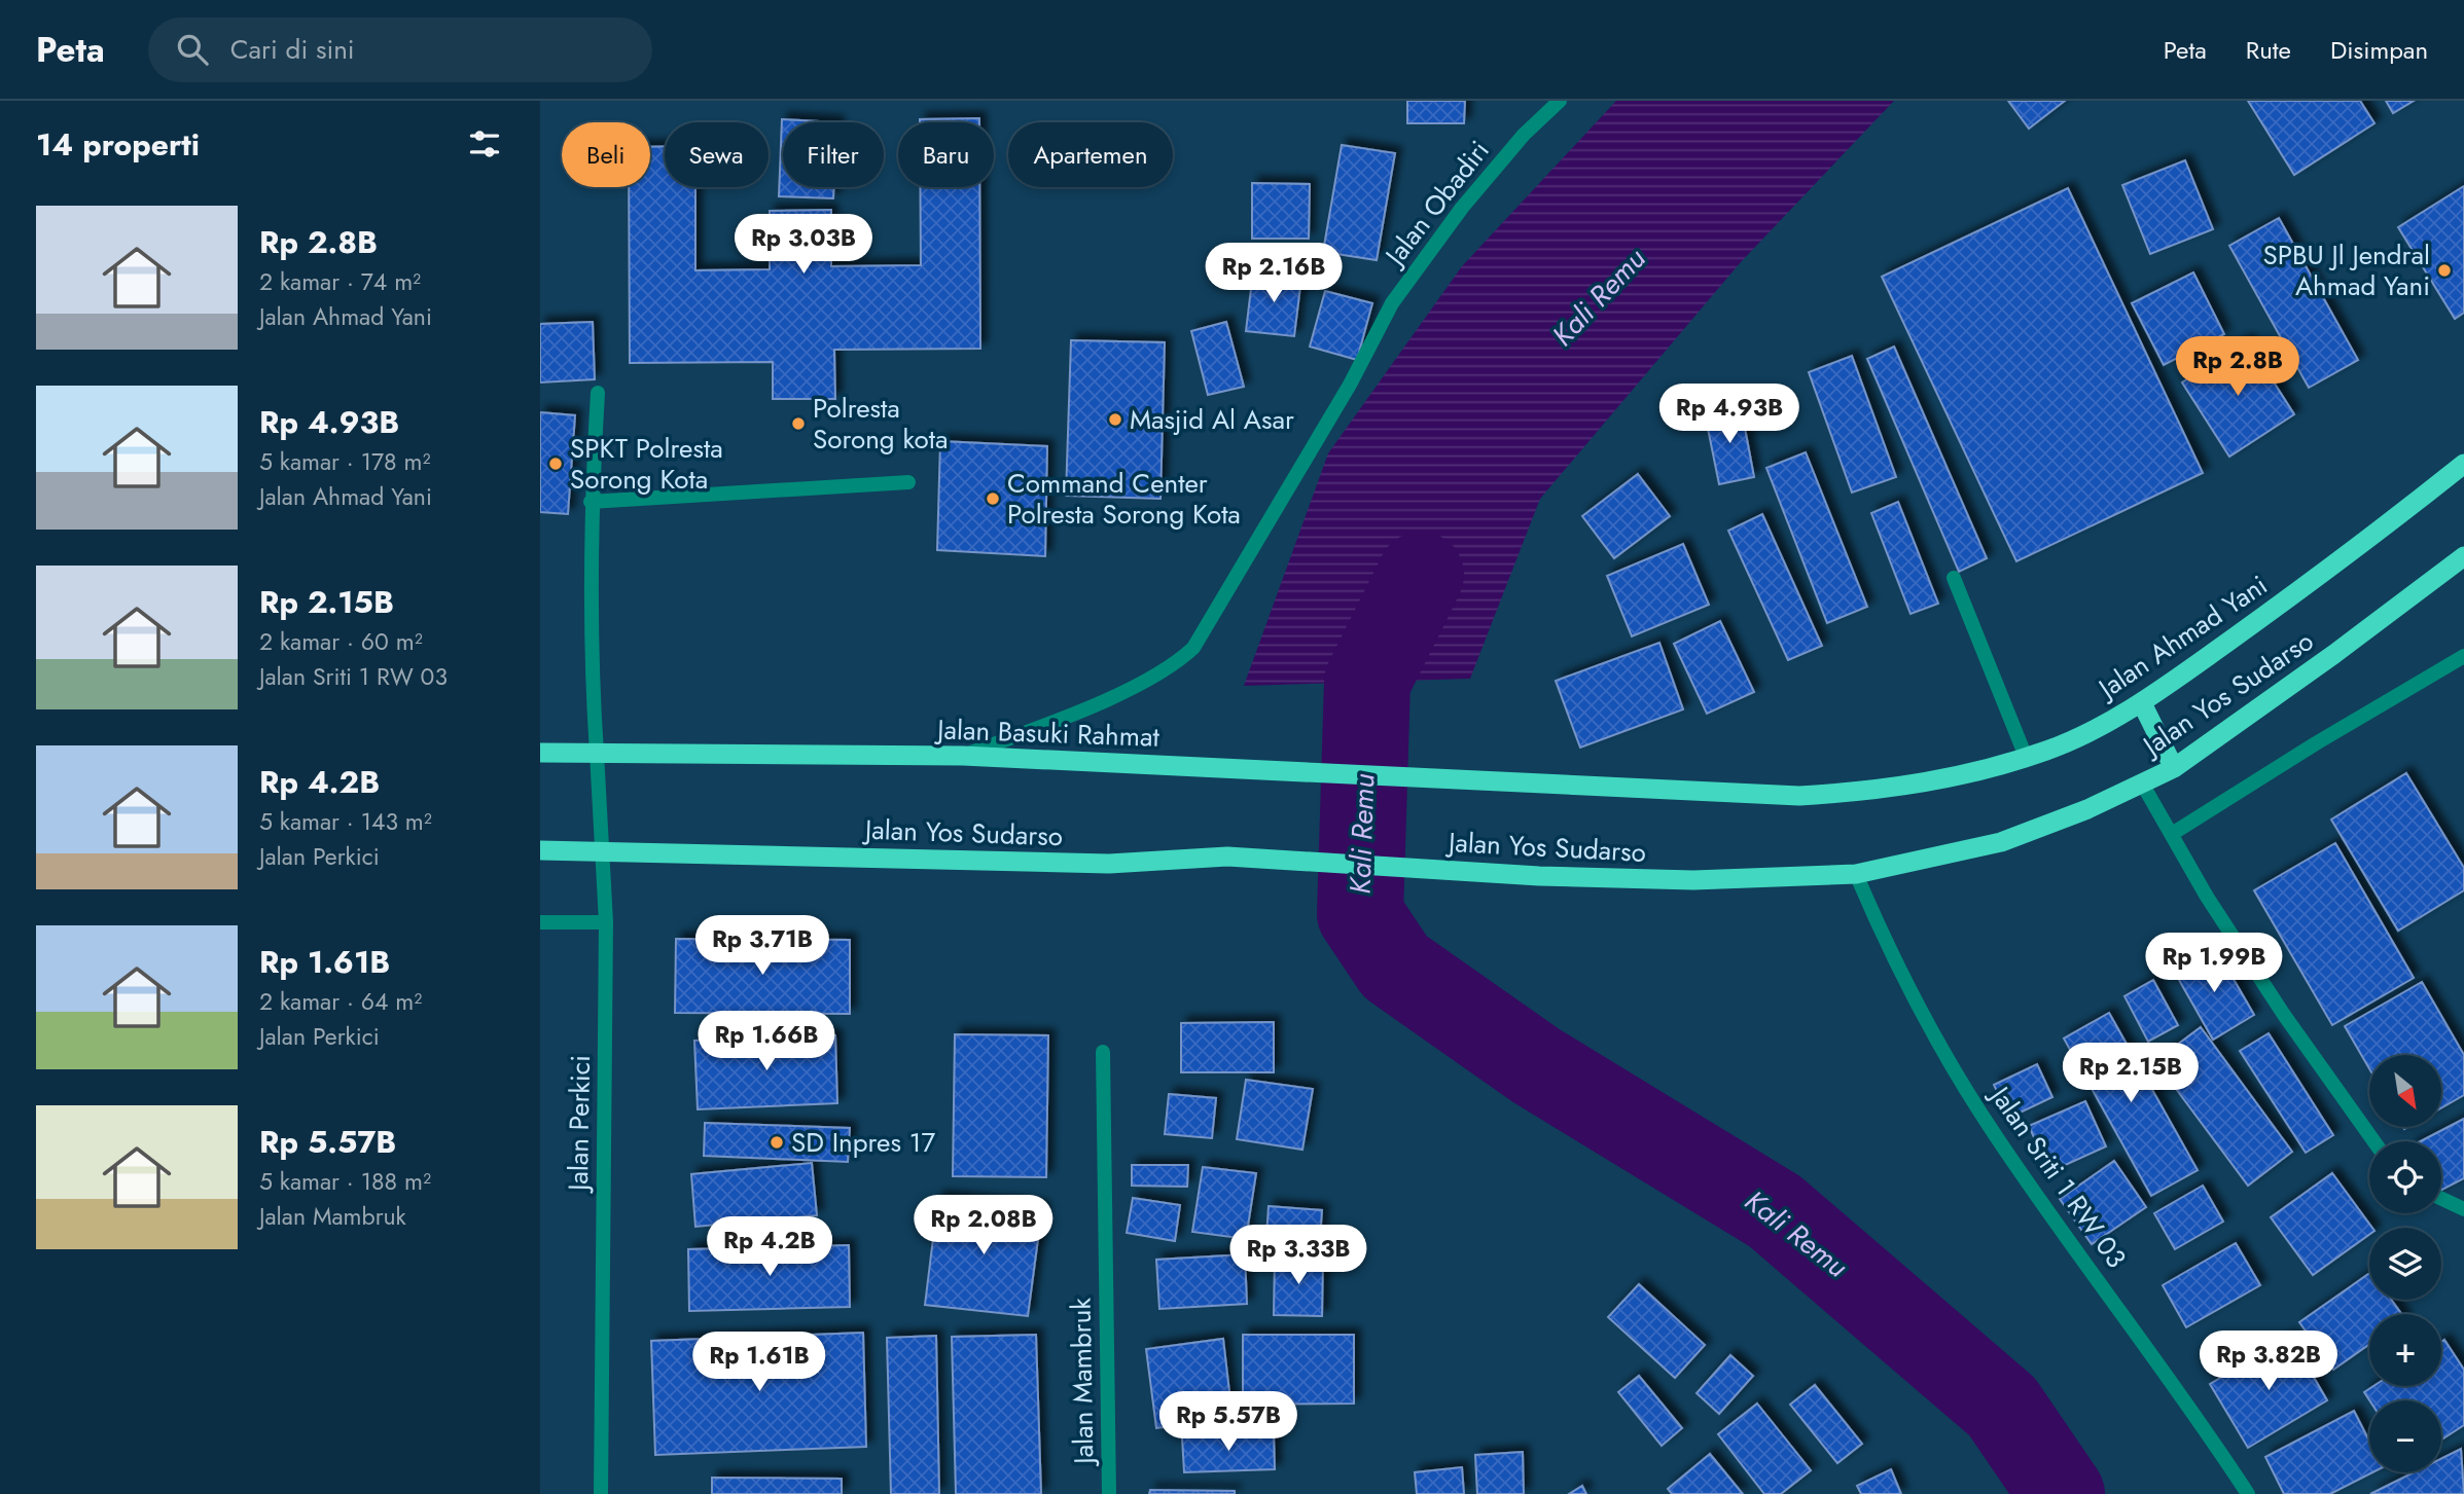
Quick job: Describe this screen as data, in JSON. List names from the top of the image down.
{
  "streets": {
    "highway": ["Jalan Ahmad Yani", "Jalan Yos Sudarso", "Jalan Basuki Rahmat"],
    "street": [
      "Jalan Obadiri",
      "Jalan Perkici",
      "Jalan Sriti 1 RW 03",
      "Jalan Mambruk"
    ]
  },
  "crossings": [
    ["Jalan Obadiri", "Jalan Basuki Rahmat"],
    ["Jalan Ahmad Yani", "Jalan Basuki Rahmat"],
    ["Jalan Yos Sudarso", "Jalan Perkici"],
    ["Jalan Yos Sudarso", "Jalan Sriti 1 RW 03"],
    ["Jalan Basuki Rahmat", "Jalan Perkici"]
  ],
  "water": ["Kali Remu"],
  "places": [
    "SPBU Jl Jendral Ahmad Yani",
    "Masjid Al Asar",
    "Polresta Sorong kota",
    "SPKT Polresta Sorong Kota",
    "Command Center Polresta Sorong Kota",
    "SD Inpres 17"
  ],
  "north": "bottom right",
  "page": {
    "header": "Peta",
    "search": "Cari di sini",
    "nav": ["Peta", "Rute", "Disimpan"],
    "heading": "14 properti",
    "chip": [
      "Beli",
      "Sewa",
      "Filter",
      "Baru",
      "Apartemen"
    ],
    "list": [
      {
        "name": "Rp 2.8B",
        "note": "2 kamar · 74 m² · Jalan Ahmad Yani"
      },
      {
        "name": "Rp 4.93B",
        "note": "5 kamar · 178 m² · Jalan Ahmad Yani"
      },
      {
        "name": "Rp 2.15B",
        "note": "2 kamar · 60 m² · Jalan Sriti 1 RW 03"
      },
      {
        "name": "Rp 4.2B",
        "note": "5 kamar · 143 m² · Jalan Perkici"
      },
      {
        "name": "Rp 1.61B",
        "note": "2 kamar · 64 m² · Jalan Perkici"
      },
      {
        "name": "Rp 5.57B",
        "note": "5 kamar · 188 m² · Jalan Mambruk"
      }
    ],
    "price": [
      "Rp 3.03B",
      "Rp 2.16B",
      "Rp 2.8B",
      "Rp 4.93B",
      "Rp 3.71B",
      "Rp 1.99B",
      "Rp 1.66B",
      "Rp 2.15B",
      "Rp 2.08B",
      "Rp 4.2B",
      "Rp 3.33B",
      "Rp 3.82B",
      "Rp 1.61B",
      "Rp 5.57B"
    ],
    "map_buttons": ["+", "−"]
  }
}
